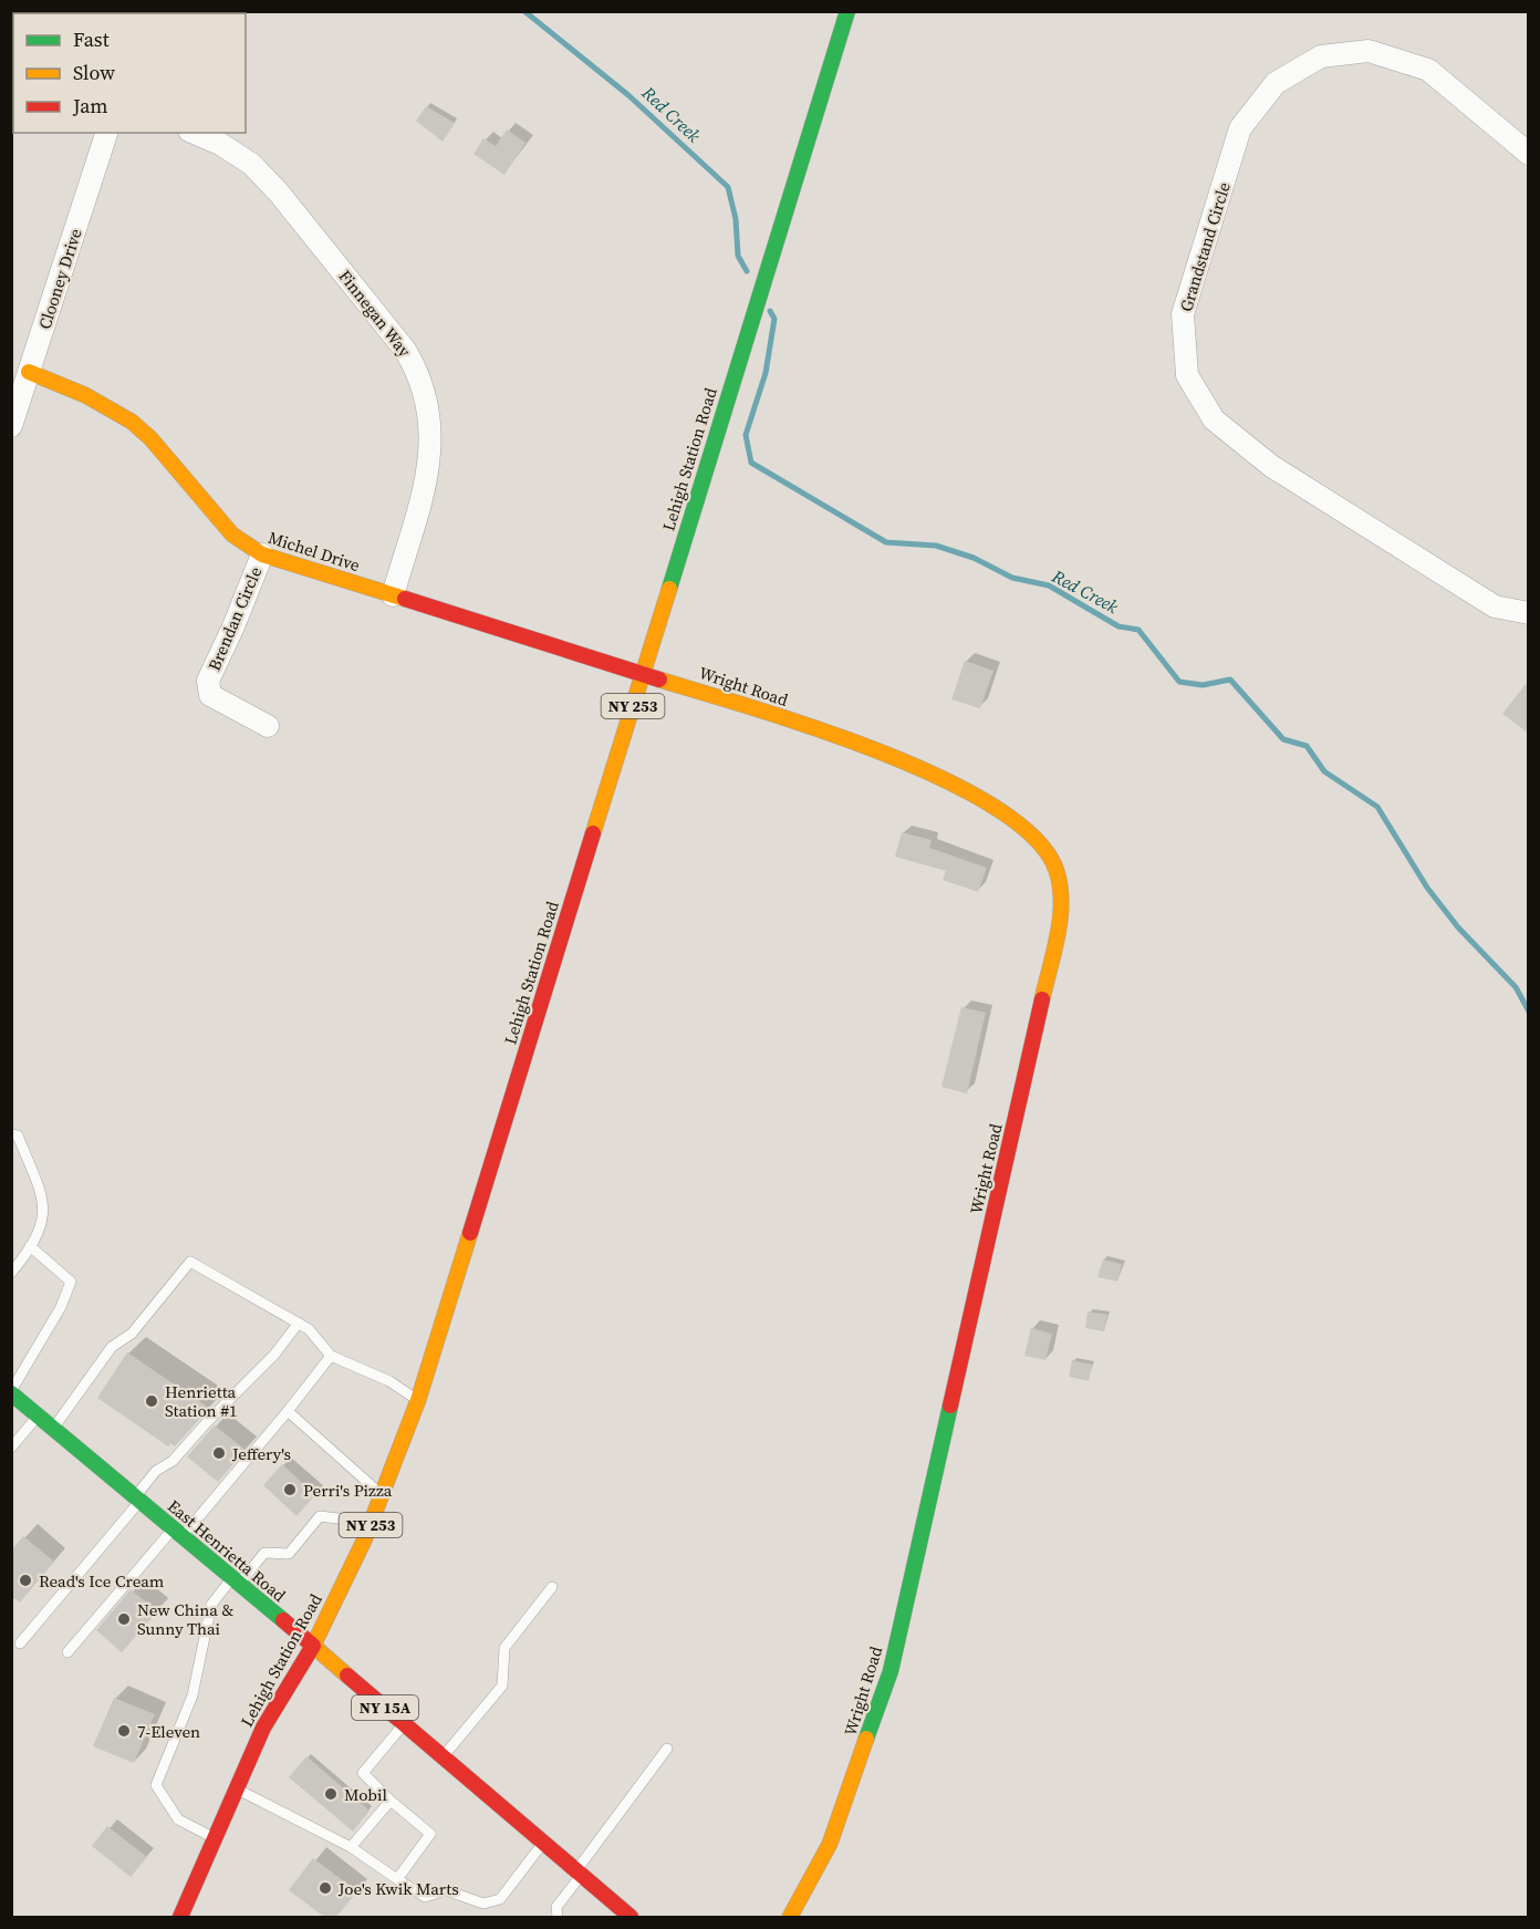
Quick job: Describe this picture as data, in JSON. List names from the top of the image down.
{
  "streets": {
    "main road": [
      "Lehigh Station Road",
      "Michel Drive",
      "Wright Road",
      "NY 253",
      "East Henrietta Road",
      "NY 15A"
    ],
    "street": [
      "Grandstand Circle",
      "Clooney Drive",
      "Finnegan Way",
      "Brendan Circle"
    ]
  },
  "crossings": [
    ["Clooney Drive", "Michel Drive"],
    ["Finnegan Way", "Michel Drive"],
    ["Lehigh Station Road", "Michel Drive"],
    ["Lehigh Station Road", "Wright Road"],
    ["Lehigh Station Road", "East Henrietta Road"],
    ["Michel Drive", "Brendan Circle"],
    ["Michel Drive", "Wright Road"]
  ],
  "water": ["Red Creek"],
  "places": [
    "Henrietta Station #1",
    "Jeffery's",
    "Perri's Pizza",
    "Read's Ice Cream",
    "New China & Sunny Thai",
    "7-Eleven",
    "Mobil",
    "Joe's Kwik Marts"
  ],
  "legend": ["Fast", "Slow", "Jam"]
}
